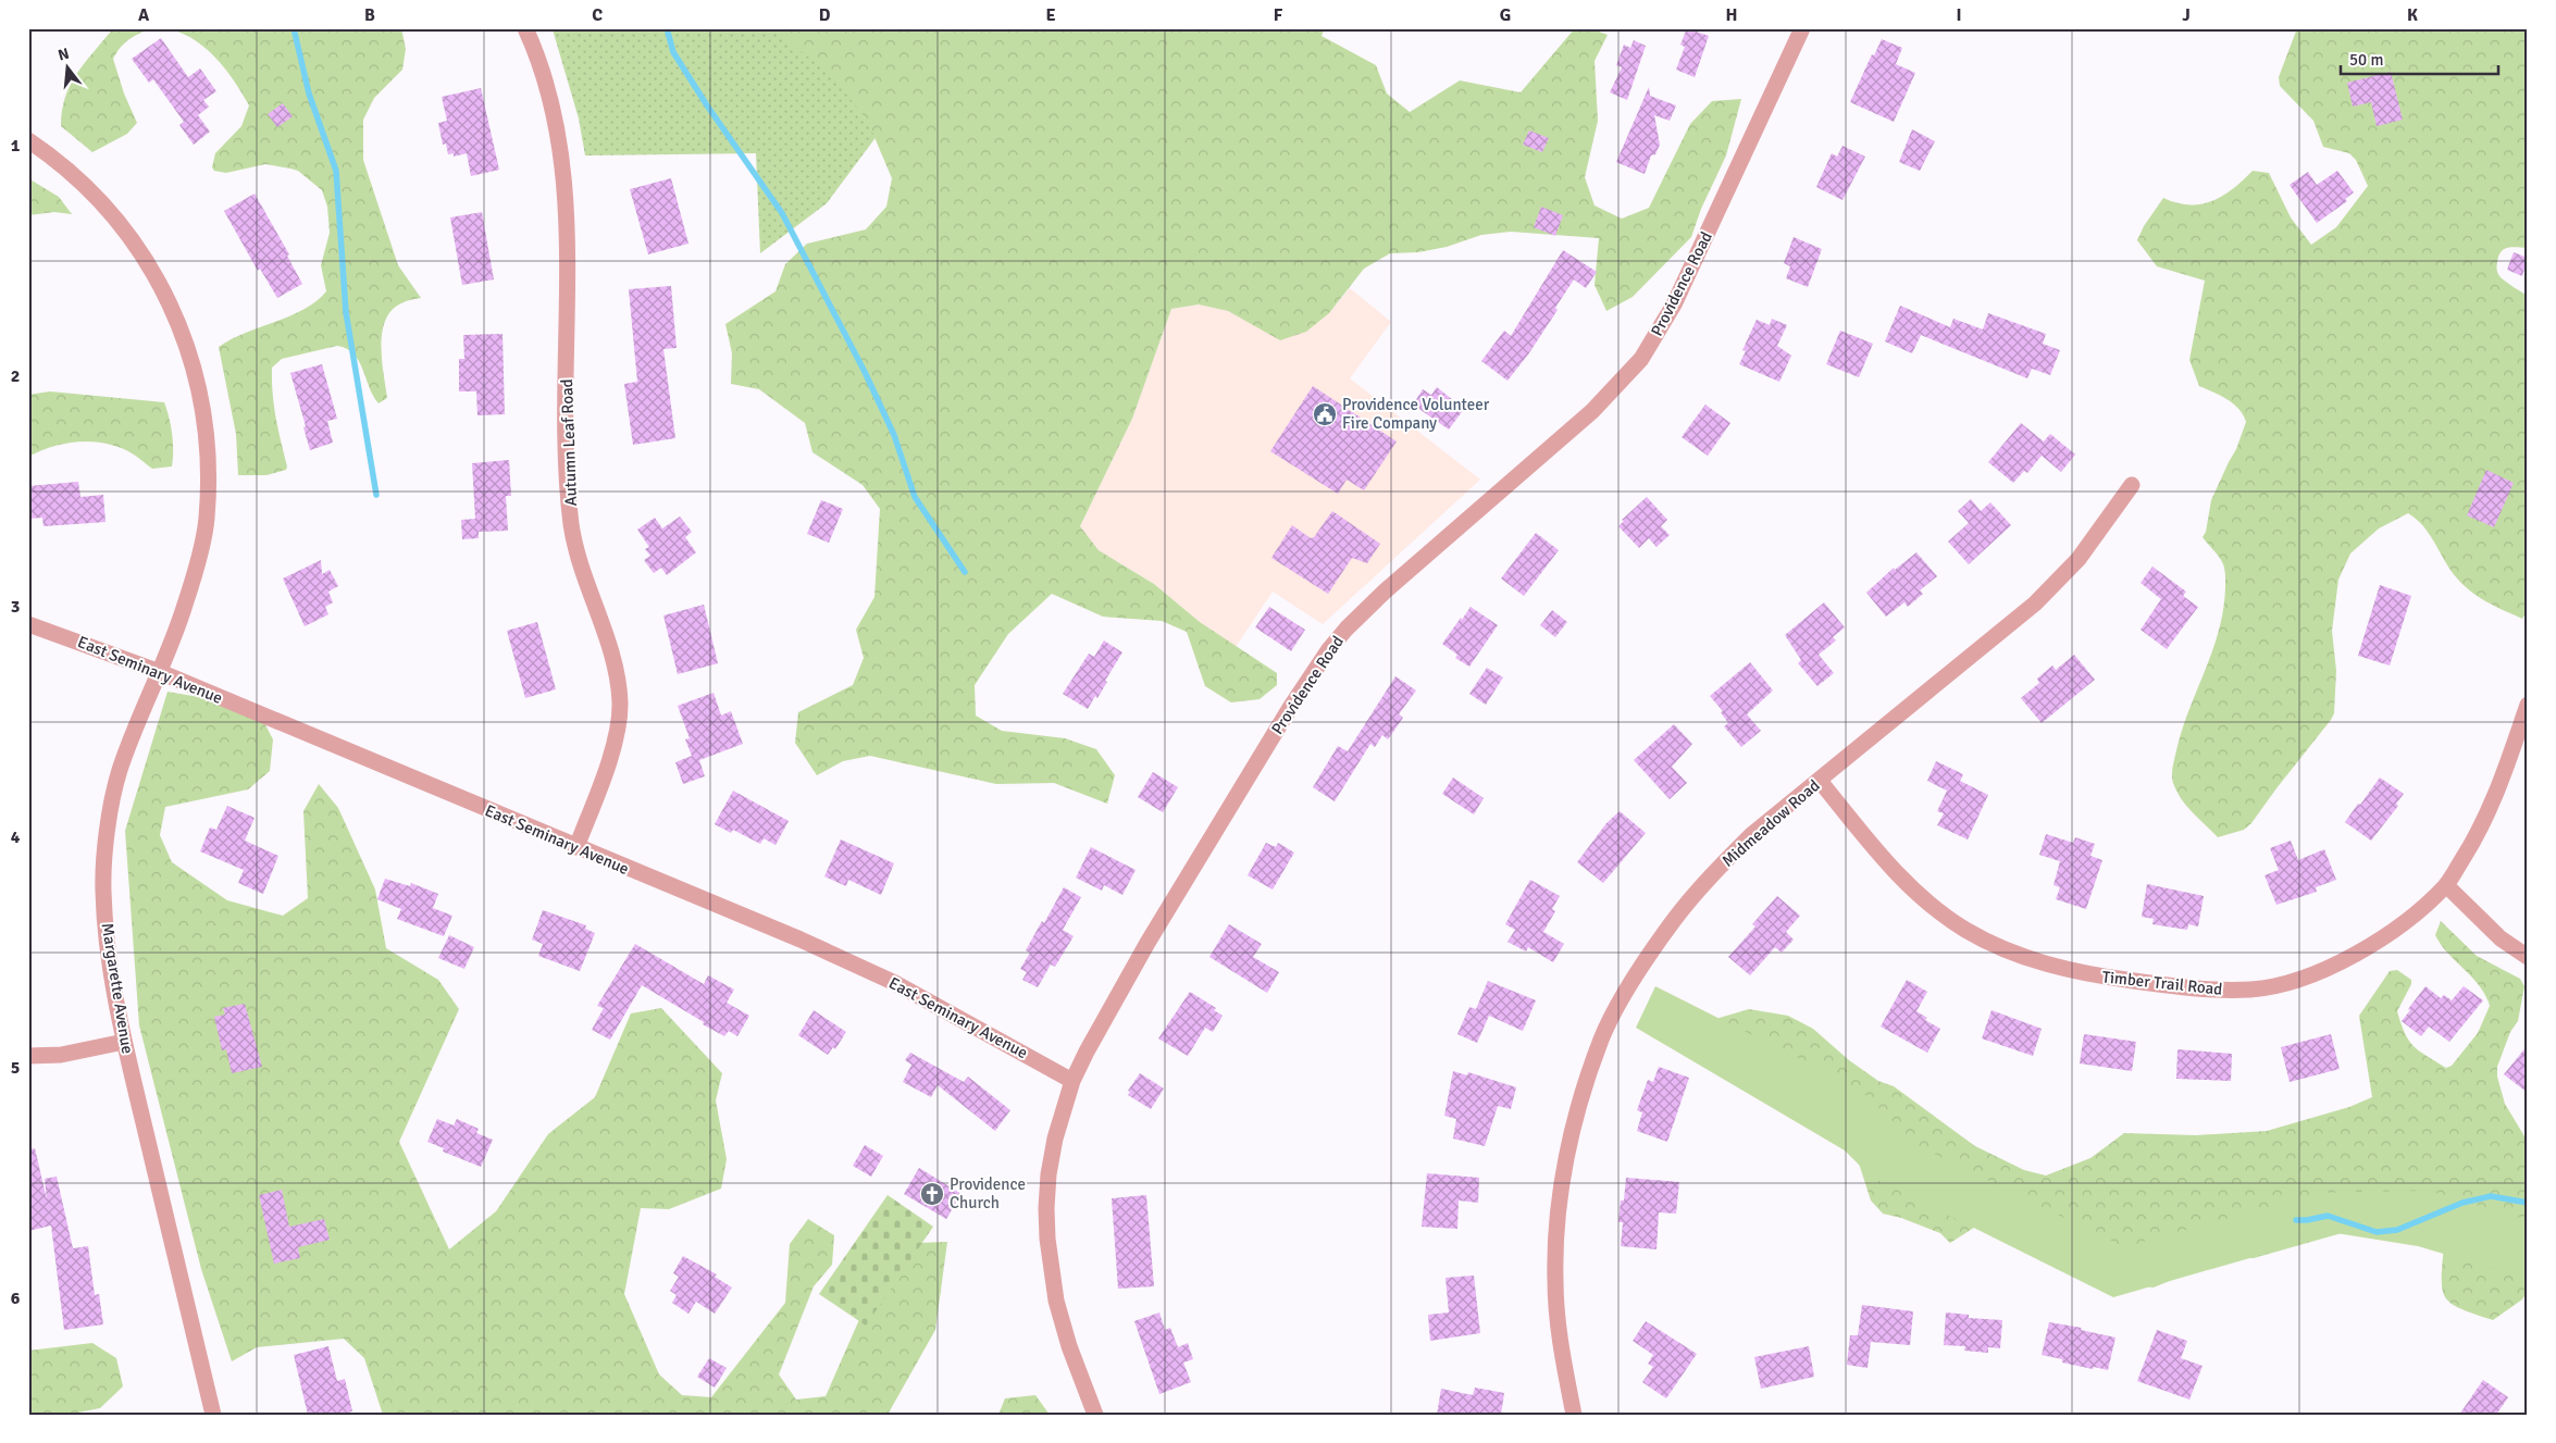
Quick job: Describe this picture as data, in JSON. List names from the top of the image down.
{
  "streets": {
    "street": [
      "Providence Road",
      "Autumn Leaf Road",
      "East Seminary Avenue",
      "Midmeadow Road",
      "Timber Trail Road",
      "Margarette Avenue"
    ]
  },
  "crossings": [
    ["Providence Road", "East Seminary Avenue"],
    ["Autumn Leaf Road", "East Seminary Avenue"],
    ["East Seminary Avenue", "Margarette Avenue"],
    ["Midmeadow Road", "Timber Trail Road"]
  ],
  "places": {
    "public building": ["Providence Volunteer Fire Company"],
    "church": ["Providence Church"]
  },
  "scale_bar": "50 m",
  "north": "top",
  "grid": {
    "columns": [
      "A",
      "B",
      "C",
      "D",
      "E",
      "F",
      "G",
      "H",
      "I",
      "J",
      "K"
    ],
    "rows": [
      "1",
      "2",
      "3",
      "4",
      "5",
      "6"
    ]
  }
}
